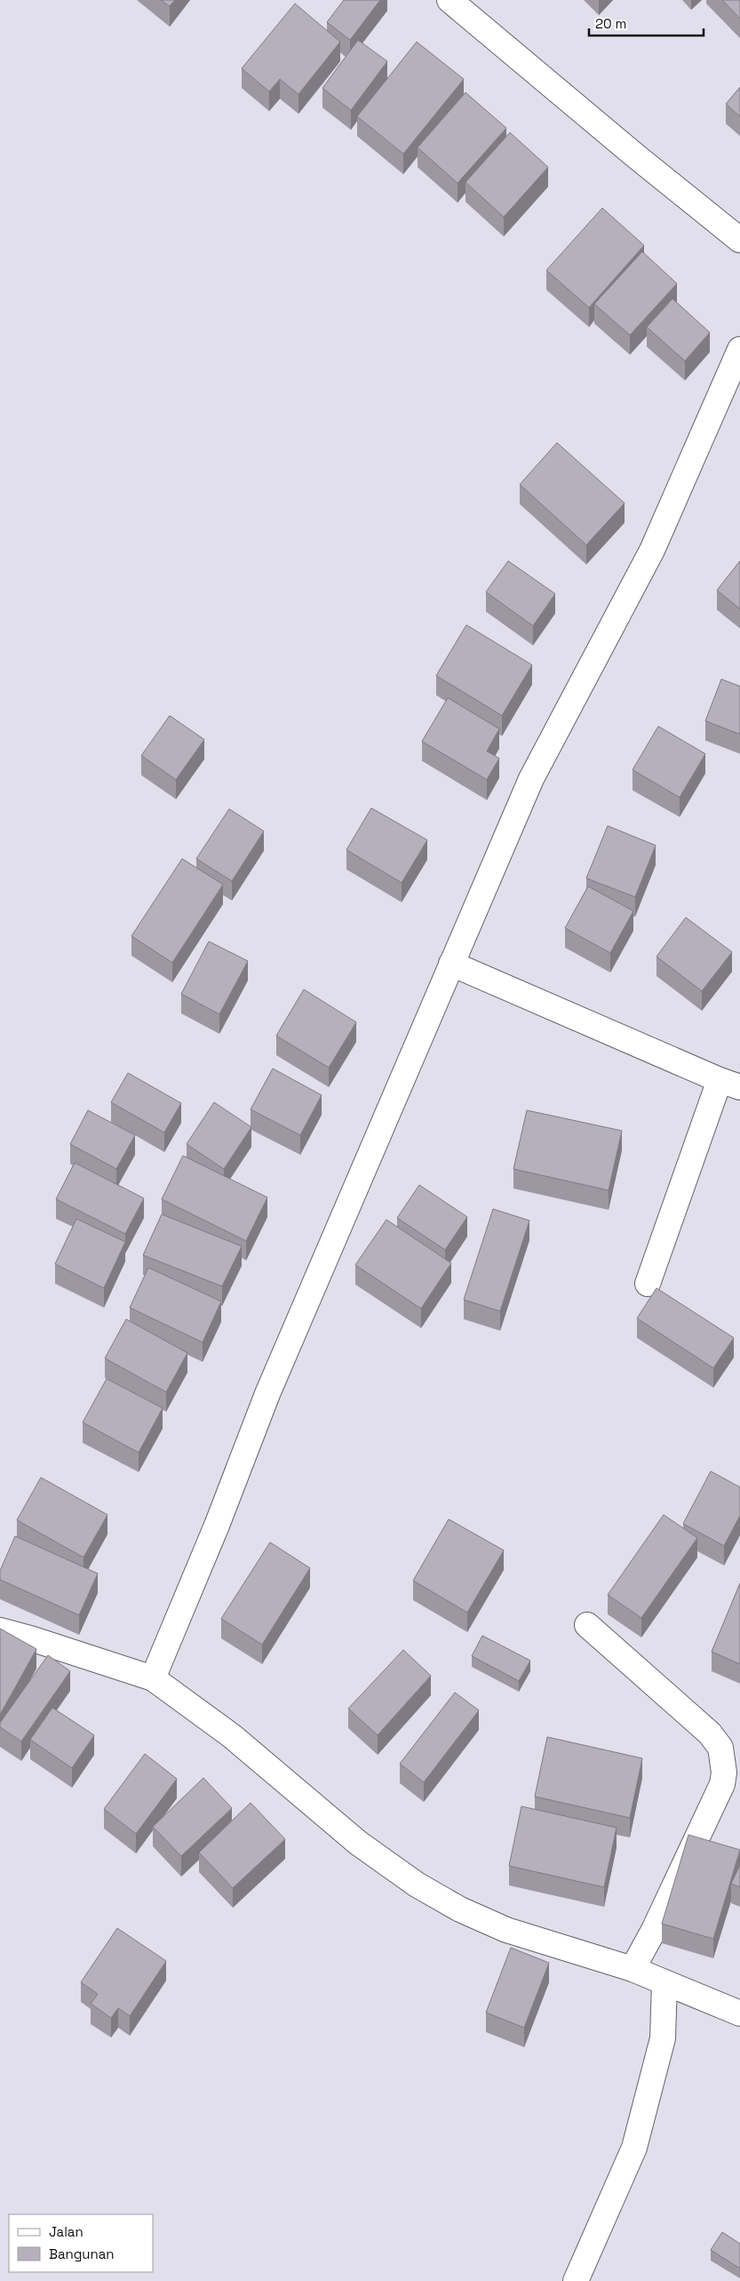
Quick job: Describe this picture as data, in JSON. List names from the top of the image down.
{
  "legend": ["Jalan", "Bangunan"],
  "scale_bar": "20 m"
}
